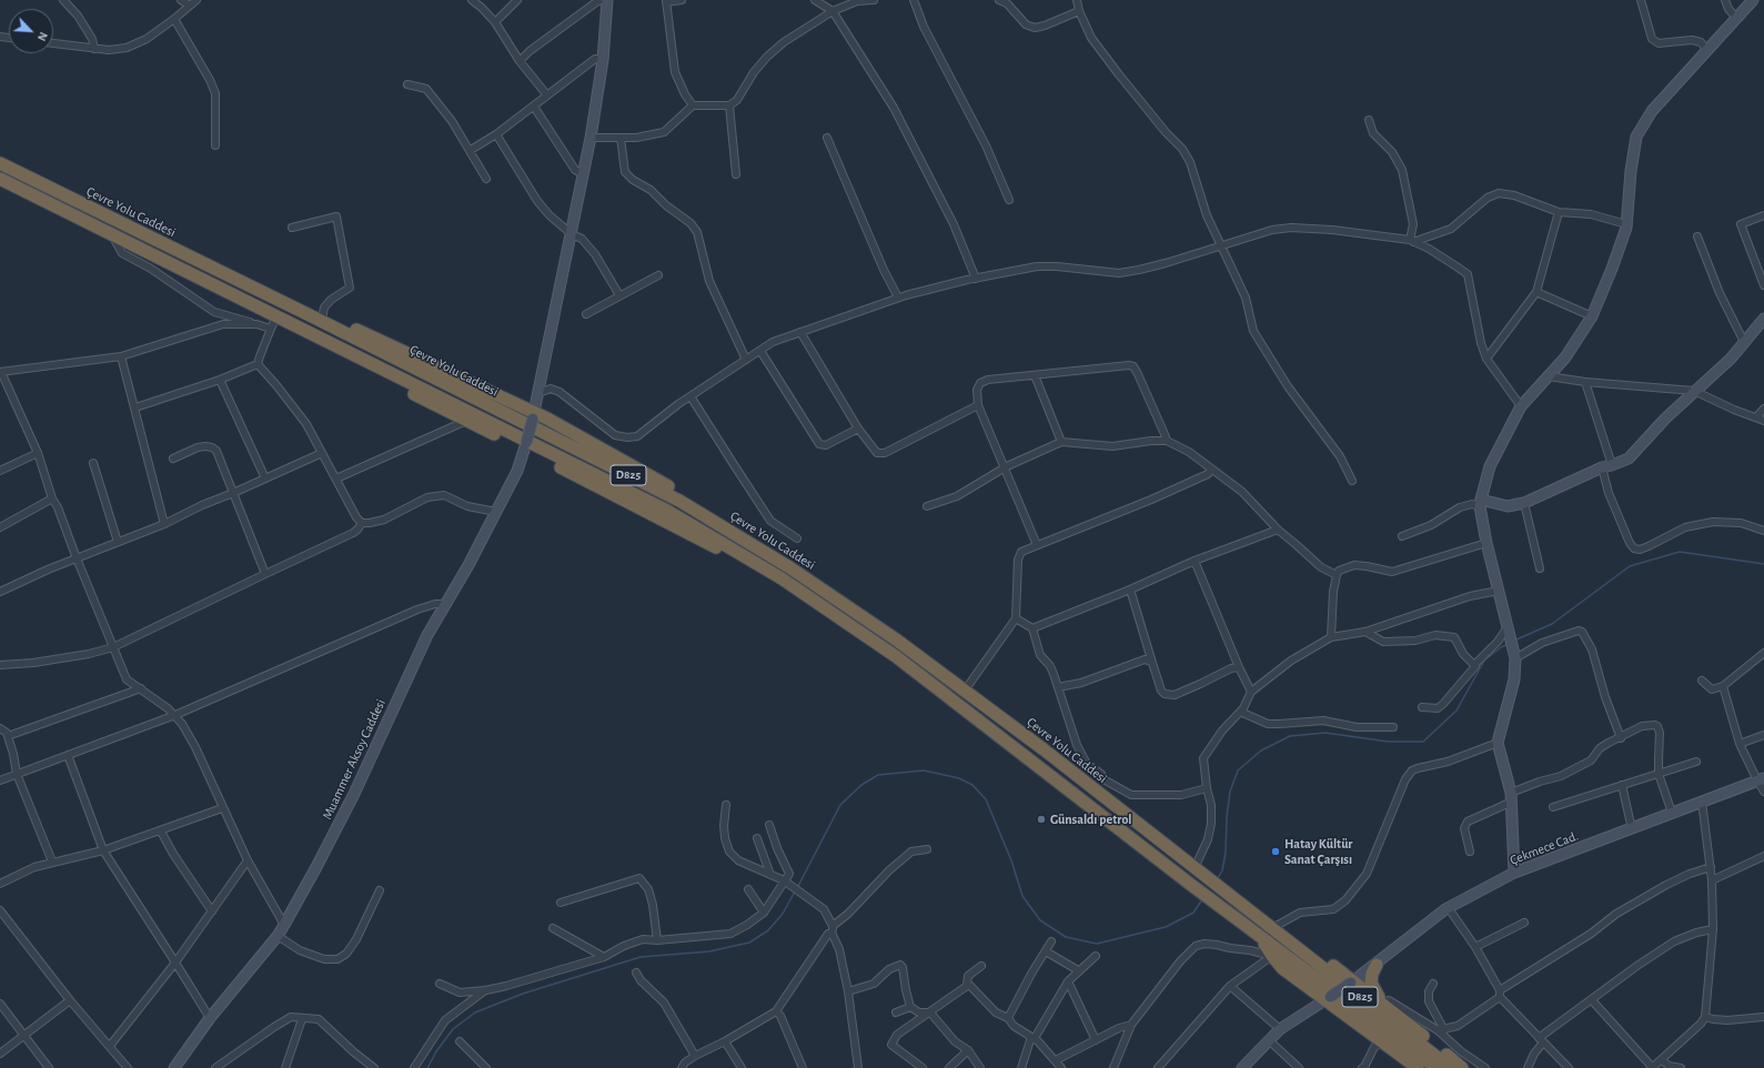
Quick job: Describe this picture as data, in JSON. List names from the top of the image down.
{
  "streets": {
    "highway": ["Çevre Yolu Caddesi", "D825"],
    "street": ["Muammer Aksoy Caddesi", "Çekmece Cad."]
  },
  "places": ["Günsaldı petrol", "Hatay Kültür Sanat Çarşısı"],
  "north": "bottom right"
}
